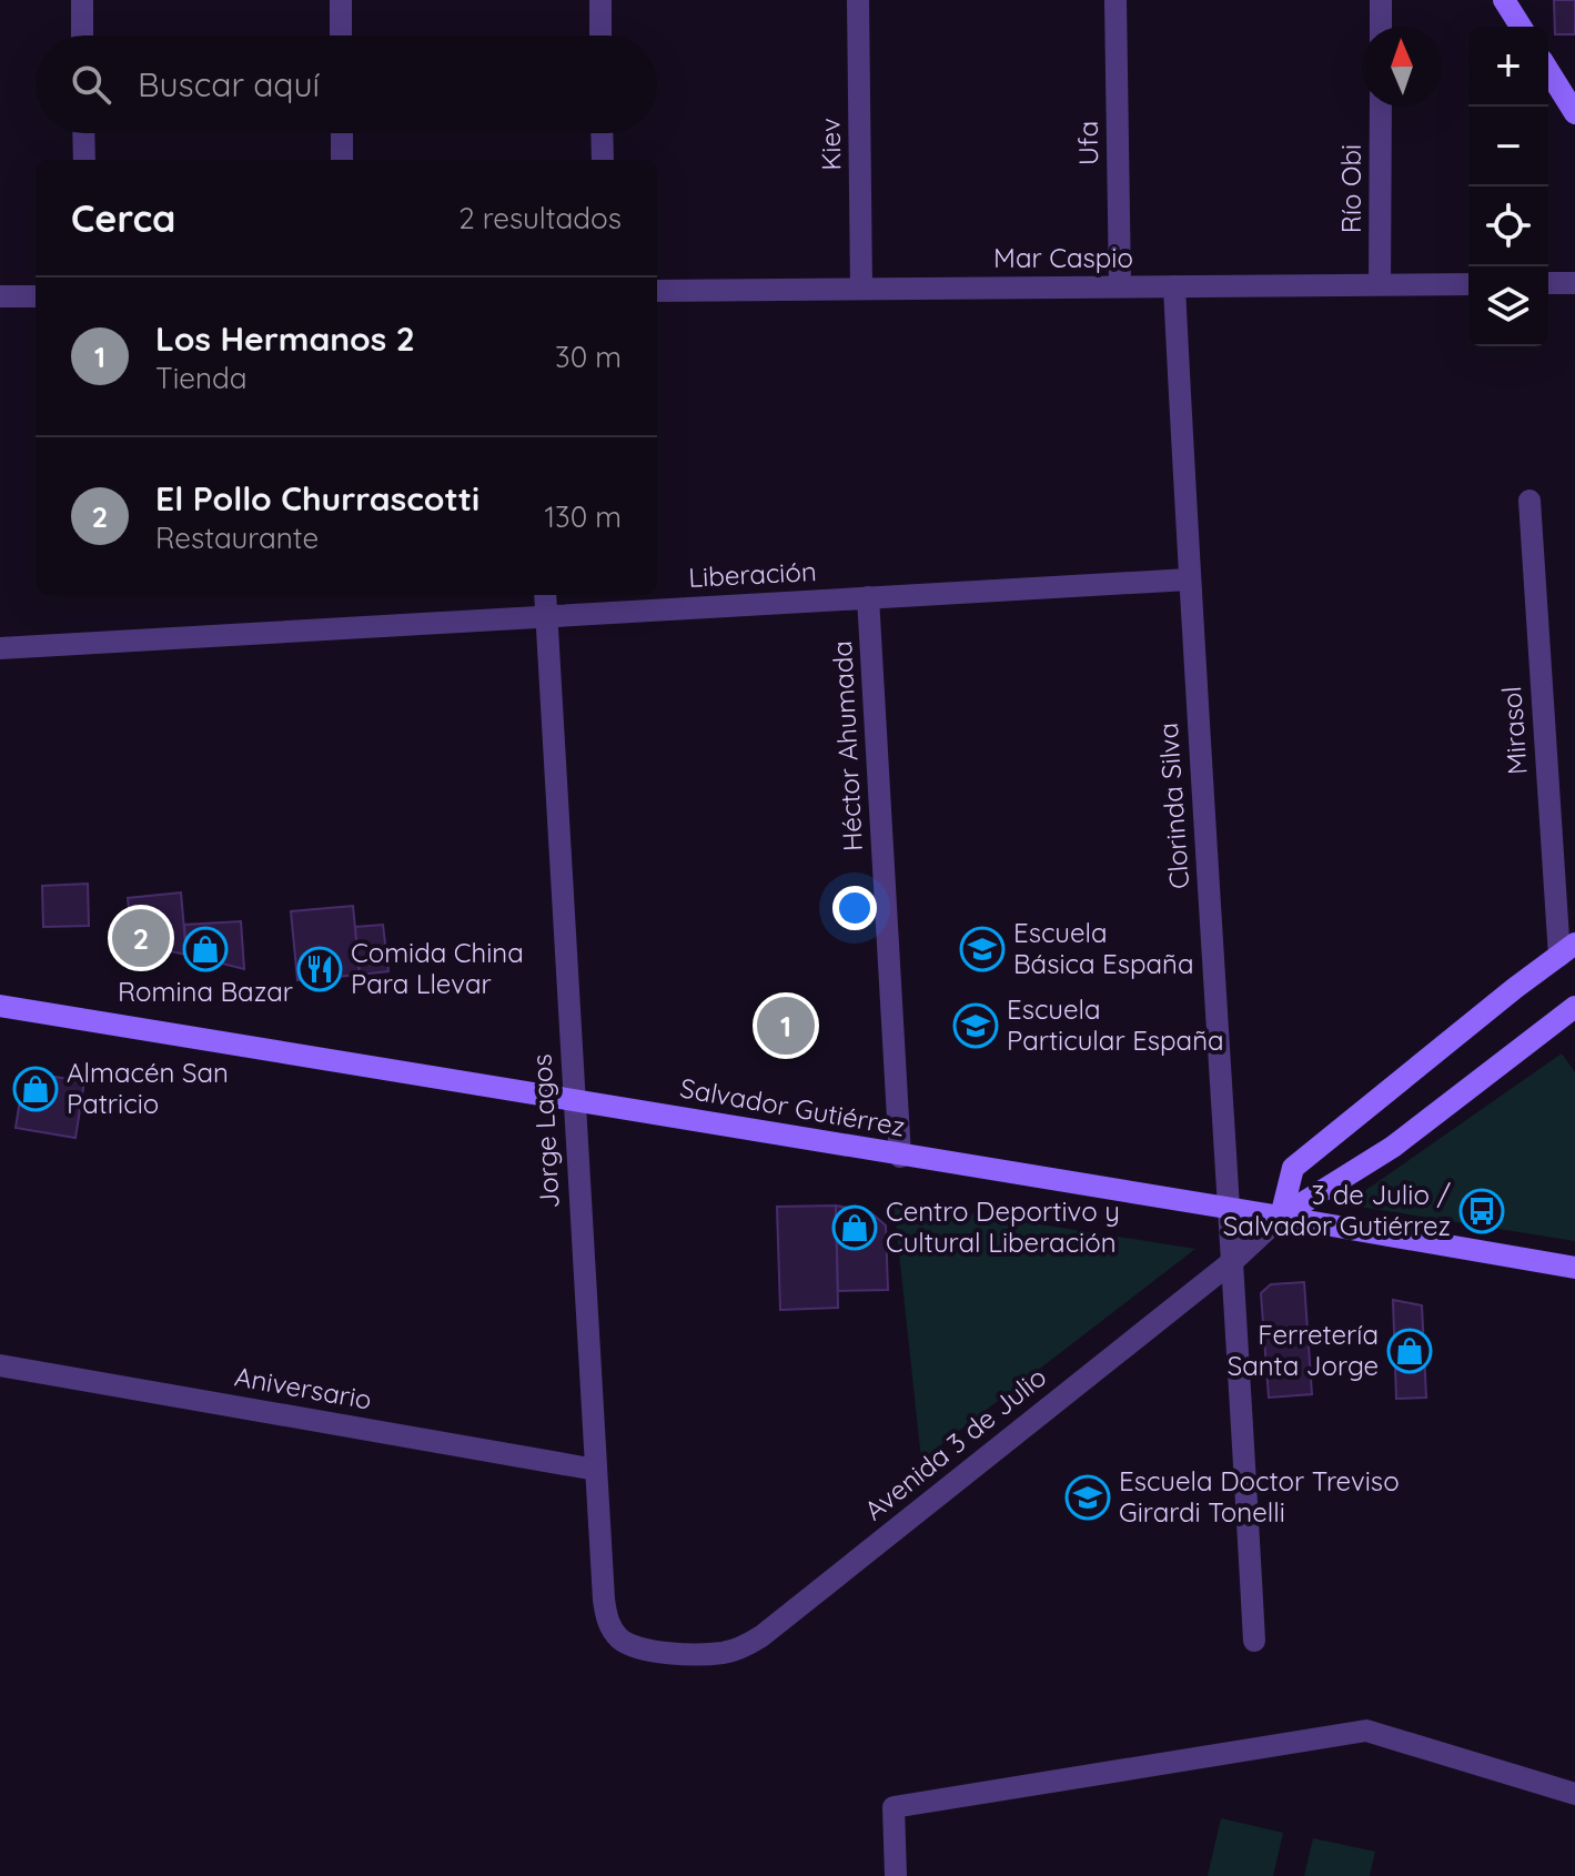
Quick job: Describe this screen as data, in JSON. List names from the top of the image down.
{
  "streets": {
    "main road": ["Salvador Gutiérrez", "Avenida 3 de Julio"],
    "street": [
      "Ufa",
      "Kiev",
      "Río Obi",
      "Mar Caspio",
      "Liberación",
      "Mirasol",
      "Héctor Ahumada",
      "Clorinda Silva",
      "Jorge Lagos",
      "Aniversario"
    ]
  },
  "crossings": [
    ["Ufa", "Mar Caspio"],
    ["Kiev", "Mar Caspio"],
    ["Río Obi", "Mar Caspio"],
    ["Mar Caspio", "Clorinda Silva"],
    ["Liberación", "Héctor Ahumada"],
    ["Liberación", "Clorinda Silva"],
    ["Liberación", "Jorge Lagos"],
    ["Héctor Ahumada", "Salvador Gutiérrez"],
    ["Clorinda Silva", "Salvador Gutiérrez"],
    ["Clorinda Silva", "Avenida 3 de Julio"],
    ["Salvador Gutiérrez", "Jorge Lagos"],
    ["Salvador Gutiérrez", "Avenida 3 de Julio"],
    ["Jorge Lagos", "Aniversario"],
    ["Jorge Lagos", "Avenida 3 de Julio"]
  ],
  "places": {
    "shop": [
      "Romina Bazar",
      "Almacén San Patricio",
      "Centro Deportivo y Cultural Liberación",
      "Ferretería Santa Jorge"
    ],
    "school or university": ["Escuela Básica España", "Escuela Particular España", "Escuela Doctor Treviso Girardi Tonelli"],
    "restaurant": ["Comida China Para Llevar"],
    "bus stop": ["3 de Julio / Salvador Gutiérrez"]
  },
  "north": "top",
  "page": {
    "map_buttons": ["+", "−"],
    "search": "Buscar aquí",
    "heading": ["Cerca", "2 resultados"],
    "list": [
      {
        "mark": "1",
        "name": "Los Hermanos 2",
        "note": "Tienda",
        "value": "30 m"
      },
      {
        "mark": "2",
        "name": "El Pollo Churrascotti",
        "note": "Restaurante",
        "value": "130 m"
      }
    ],
    "pins": ["2", "1"]
  }
}
